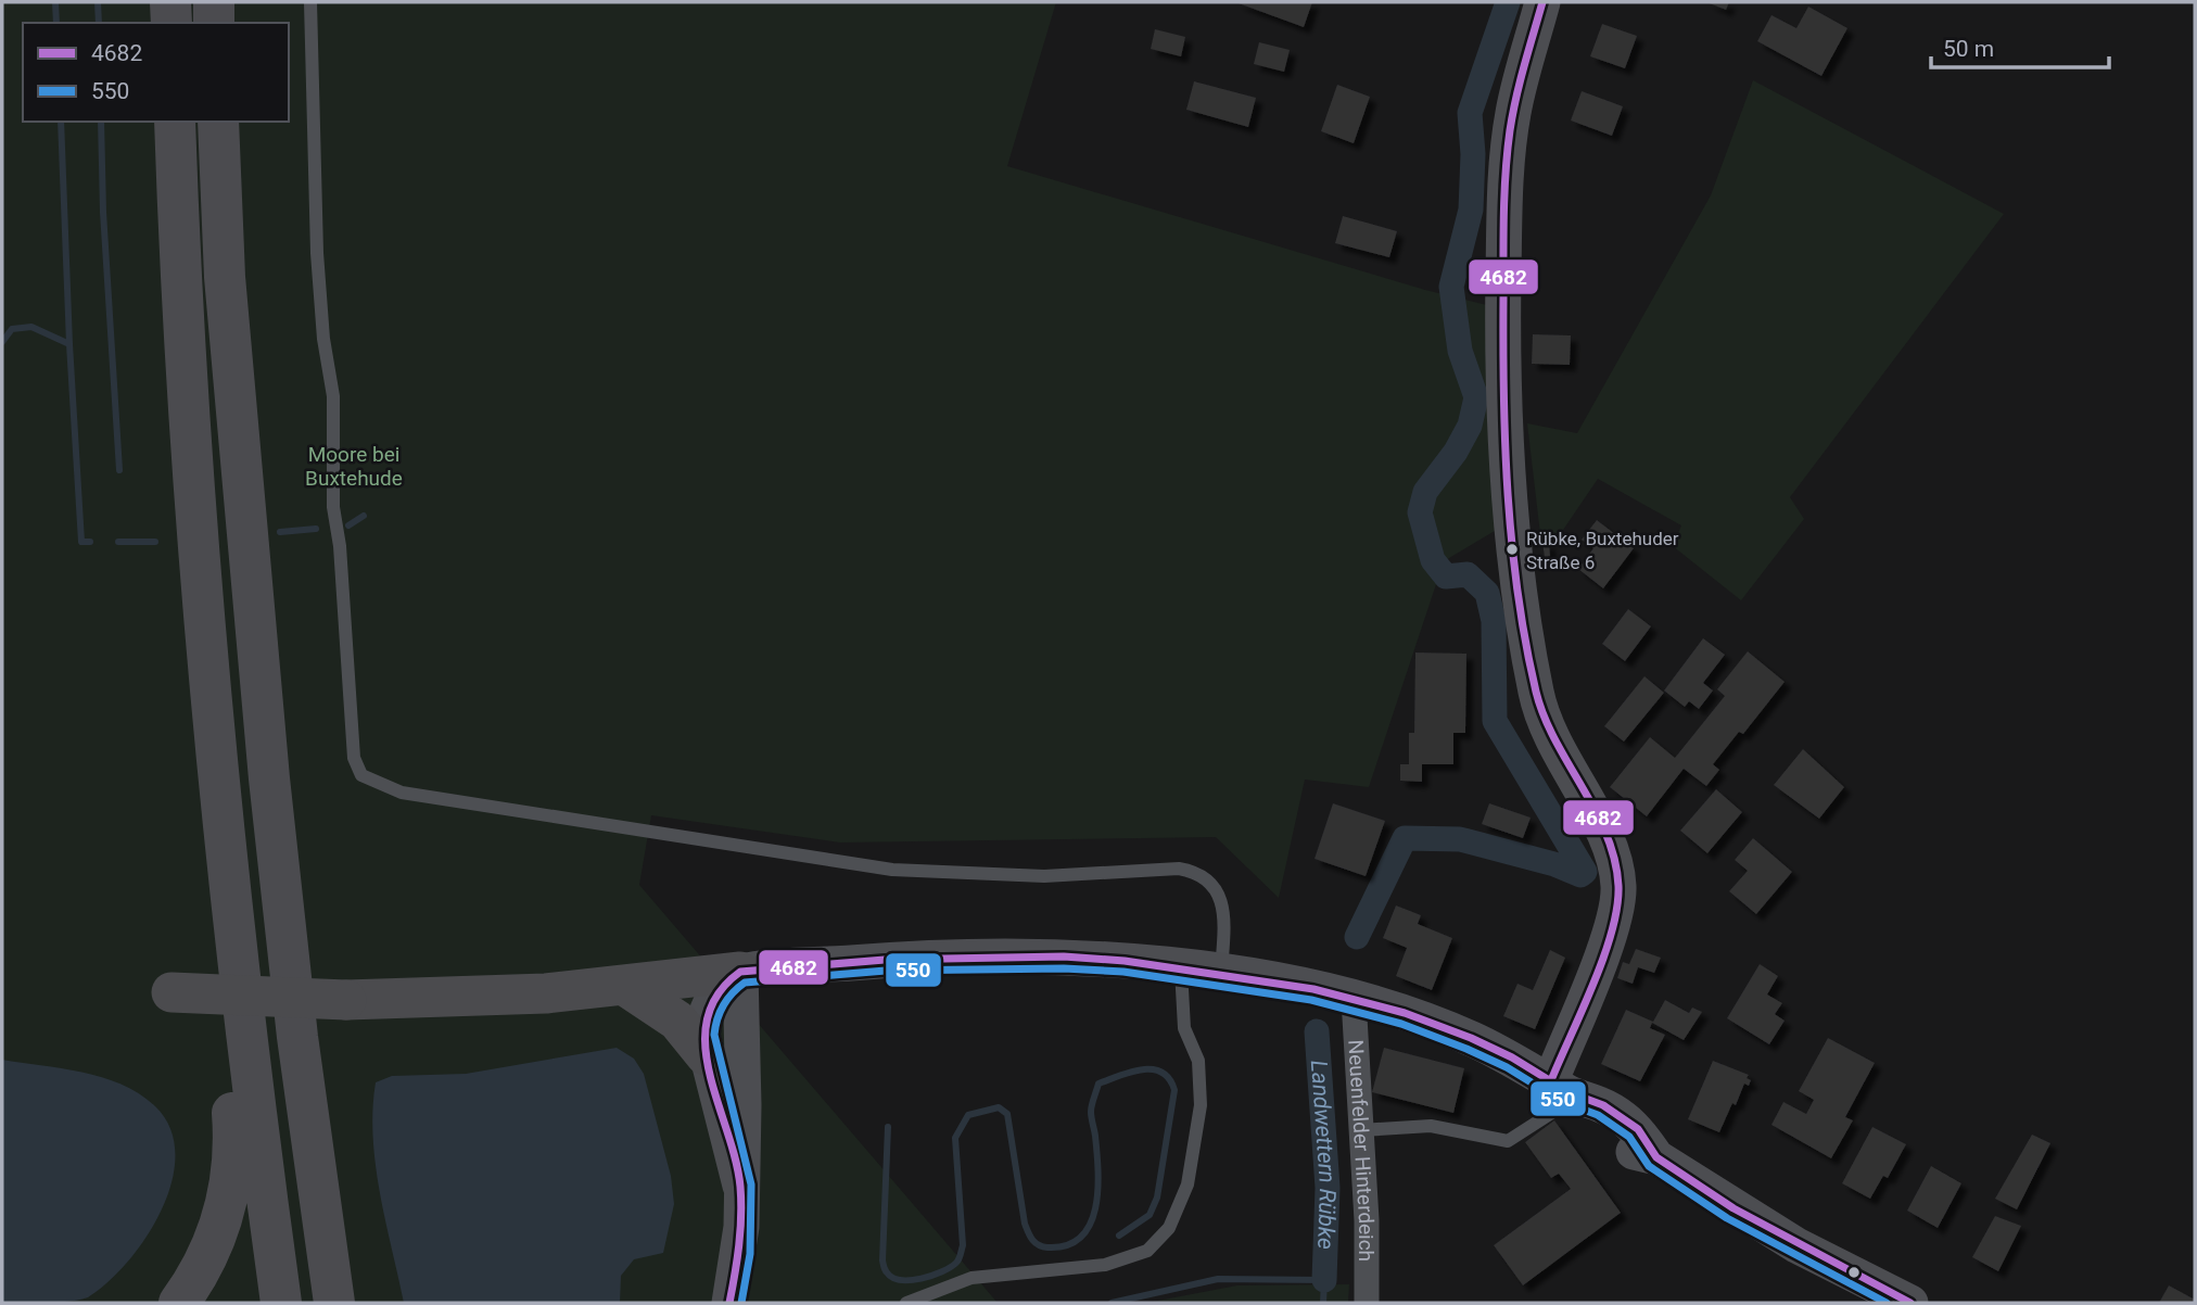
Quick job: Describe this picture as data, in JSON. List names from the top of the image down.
{
  "streets": {
    "street": ["Neuenfelder Hinterdeich"]
  },
  "water": ["Landwettern Rübke"],
  "parks": ["Moore bei Buxtehude"],
  "places": ["Rübke, Buxtehuder Straße 6"],
  "lines": ["transit line 4682", "transit line 550"],
  "legend": ["4682", "550"],
  "scale_bar": "50 m"
}
